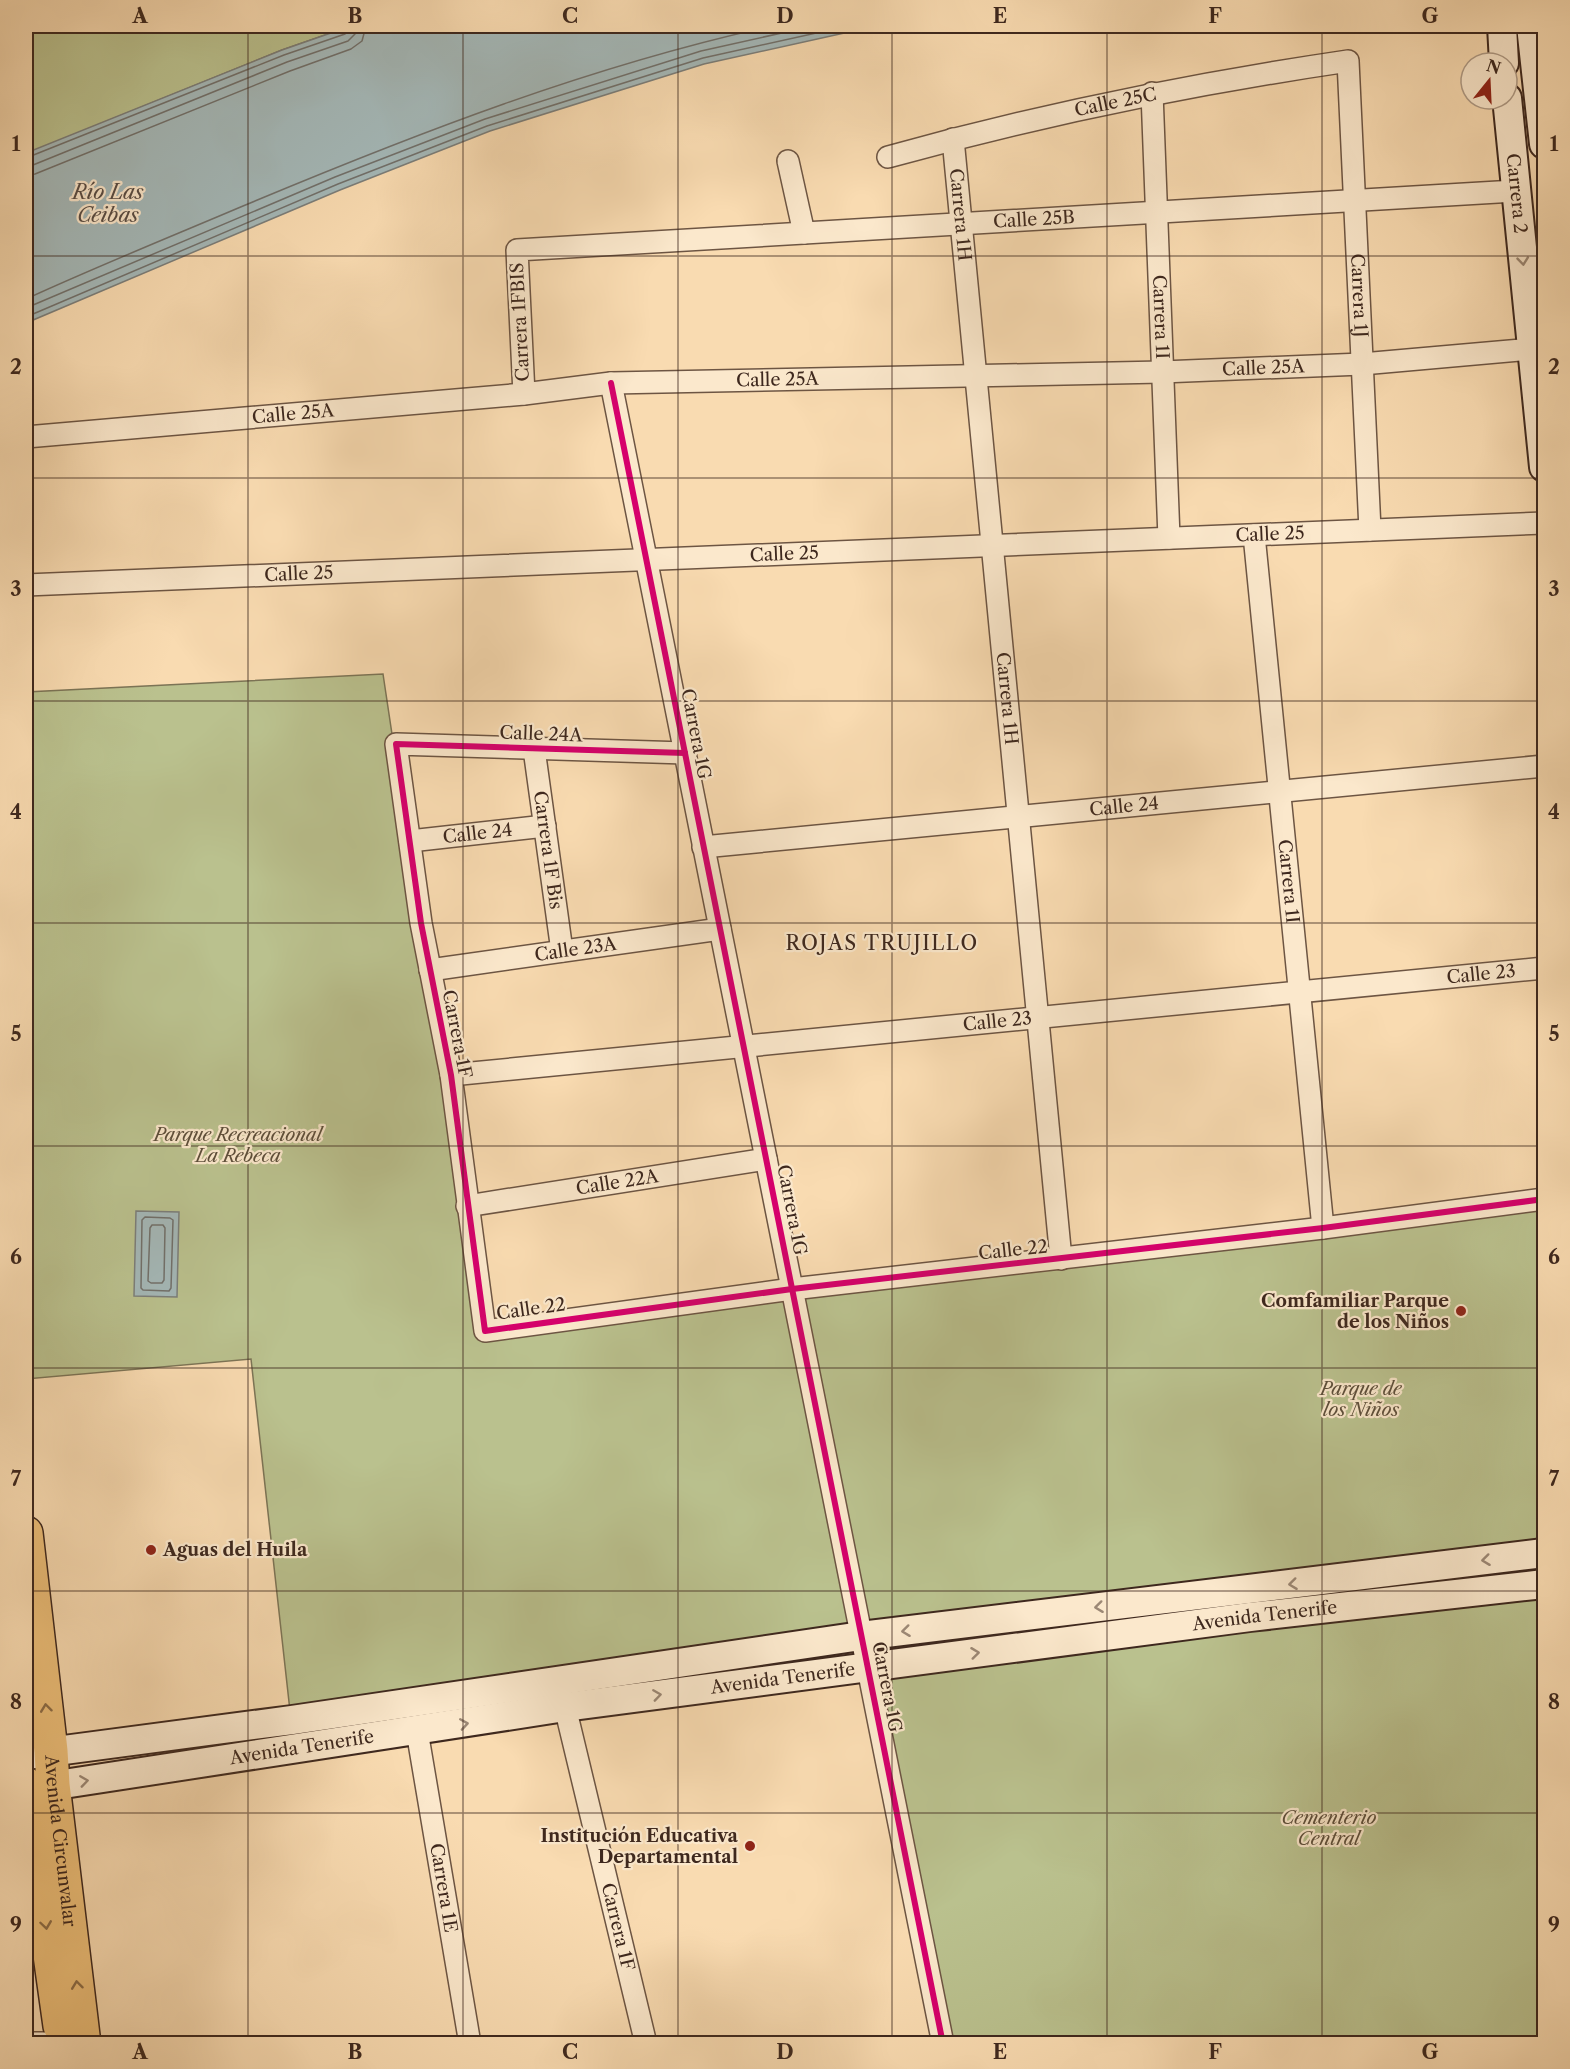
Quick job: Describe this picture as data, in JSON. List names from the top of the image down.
{
  "streets": {
    "main road": ["Carrera 2", "Avenida Tenerife", "Avenida Circunvalar"],
    "street": [
      "Calle 25C",
      "Carrera 1H",
      "Calle 25B",
      "Carrera 1J",
      "Carrera 1I",
      "Carrera 1FBIS",
      "Calle 25A",
      "Calle 25",
      "Calle 24A",
      "Carrera 1G",
      "Calle 24",
      "Carrera 1F Bis",
      "Calle 23A",
      "Calle 23",
      "Carrera 1F",
      "Calle 22A",
      "Calle 22",
      "Carrera 1E"
    ]
  },
  "crossings": [
    ["Calle 25C", "Carrera 1H"],
    ["Calle 25C", "Carrera 1J"],
    ["Calle 25C", "Carrera 1I"],
    ["Carrera 2", "Calle 25B"],
    ["Carrera 2", "Calle 25A"],
    ["Carrera 1H", "Calle 25B"],
    ["Carrera 1H", "Calle 25A"],
    ["Carrera 1H", "Calle 25"],
    ["Carrera 1H", "Calle 24"],
    ["Carrera 1H", "Calle 23"],
    ["Carrera 1H", "Calle 22"],
    ["Calle 25B", "Carrera 1J"],
    ["Calle 25B", "Carrera 1I"],
    ["Calle 25B", "Carrera 1FBIS"],
    ["Carrera 1J", "Calle 25A"],
    ["Carrera 1J", "Calle 25"],
    ["Carrera 1I", "Calle 25A"],
    ["Carrera 1I", "Calle 25"],
    ["Carrera 1I", "Calle 24"],
    ["Carrera 1I", "Calle 23"],
    ["Carrera 1I", "Calle 22"],
    ["Carrera 1FBIS", "Calle 25A"],
    ["Calle 25A", "Carrera 1G"],
    ["Calle 25", "Carrera 1G"],
    ["Calle 24A", "Carrera 1G"],
    ["Calle 24A", "Carrera 1F Bis"],
    ["Calle 24A", "Carrera 1F"],
    ["Carrera 1G", "Calle 24"],
    ["Carrera 1G", "Calle 23A"],
    ["Carrera 1G", "Calle 23"],
    ["Carrera 1G", "Calle 22A"],
    ["Carrera 1G", "Calle 22"],
    ["Carrera 1G", "Avenida Tenerife"],
    ["Calle 24", "Carrera 1F Bis"],
    ["Calle 24", "Carrera 1F"],
    ["Carrera 1F Bis", "Calle 23A"],
    ["Calle 23A", "Carrera 1F"],
    ["Calle 23", "Carrera 1F"],
    ["Carrera 1F", "Calle 22A"],
    ["Carrera 1F", "Calle 22"],
    ["Carrera 1F", "Avenida Tenerife"],
    ["Avenida Tenerife", "Avenida Circunvalar"],
    ["Avenida Tenerife", "Carrera 1E"]
  ],
  "one_way": ["Carrera 2"],
  "districts": ["ROJAS TRUJILLO"],
  "water": ["Río Las Ceibas"],
  "parks": ["Parque Recreacional La Rebeca", "Parque de los Niños", "Cementerio Central"],
  "places": ["Comfamiliar Parque de los Niños", "Aguas del Huila", "Institución Educativa Departamental"],
  "north": "top",
  "grid": {
    "columns": [
      "A",
      "B",
      "C",
      "D",
      "E",
      "F",
      "G"
    ],
    "rows": [
      "1",
      "2",
      "3",
      "4",
      "5",
      "6",
      "7",
      "8",
      "9"
    ]
  }
}
